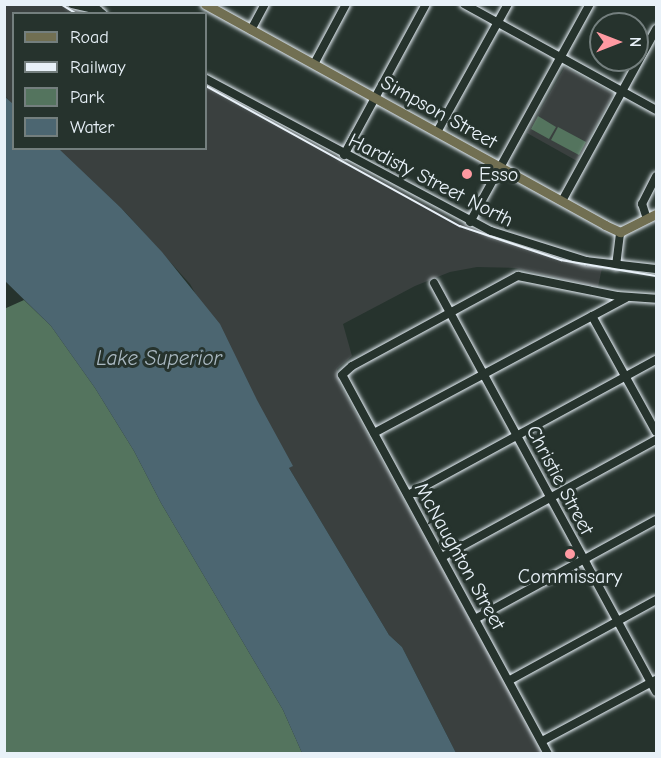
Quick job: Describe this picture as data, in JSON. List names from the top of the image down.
{
  "streets": {
    "main road": ["Simpson Street"],
    "street": ["Hardisty Street North", "Christie Street", "McNaughton Street"]
  },
  "crossings": [
    ["Christie Street", "McNaughton Street"]
  ],
  "water": ["Lake Superior"],
  "places": ["Esso", "Commissary"],
  "legend": [
    "Road",
    "Railway",
    "Park",
    "Water"
  ],
  "north": "right"
}
